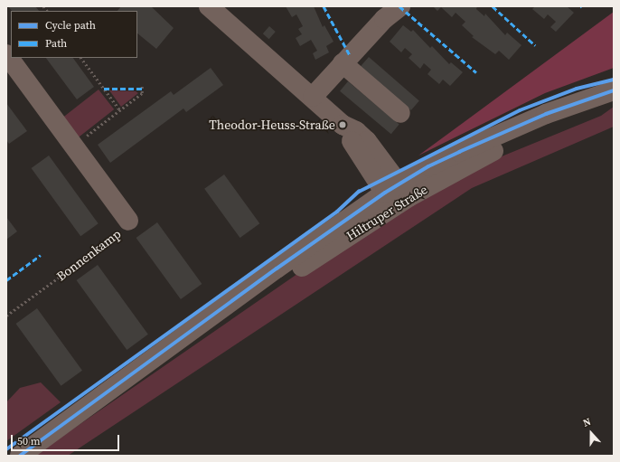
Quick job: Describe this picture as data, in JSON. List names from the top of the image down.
{
  "streets": {
    "street": ["Hiltruper Straße", "Bonnenkamp"]
  },
  "places": ["Theodor-Heuss-Straße"],
  "legend": ["Cycle path", "Path"],
  "scale_bar": "50 m",
  "north": "top"
}
